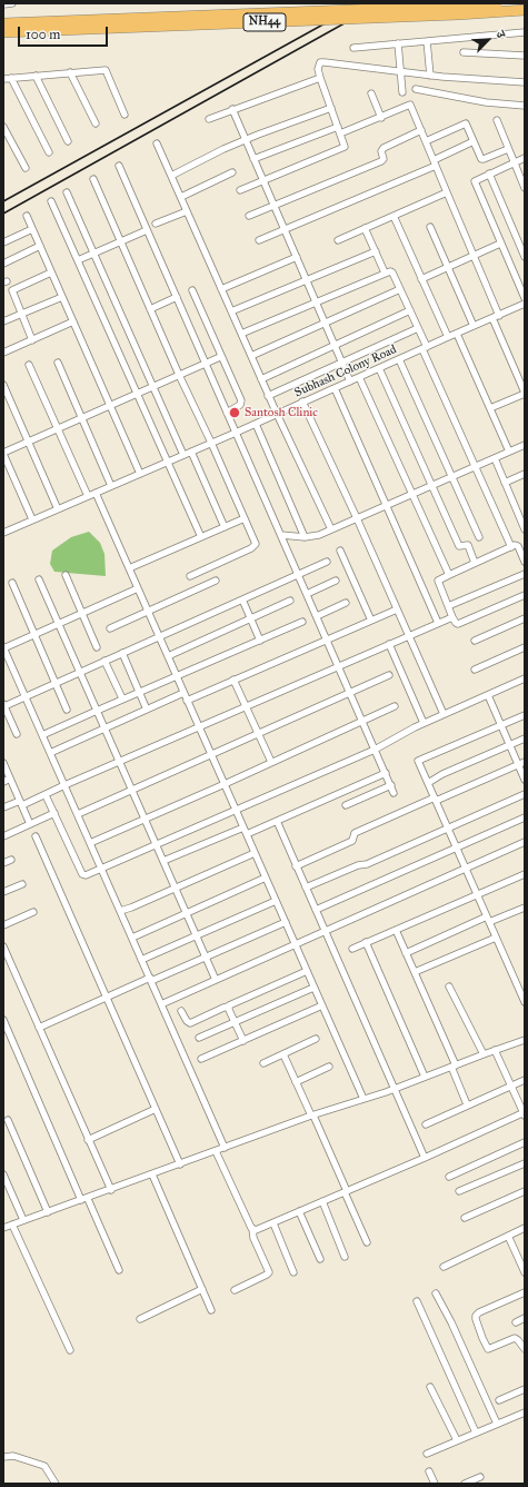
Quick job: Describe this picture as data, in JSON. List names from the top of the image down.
{
  "streets": {
    "highway": ["NH44"],
    "street": ["Subhash Colony Road"]
  },
  "places": ["Santosh Clinic"],
  "scale_bar": "100 m",
  "north": "top right"
}
